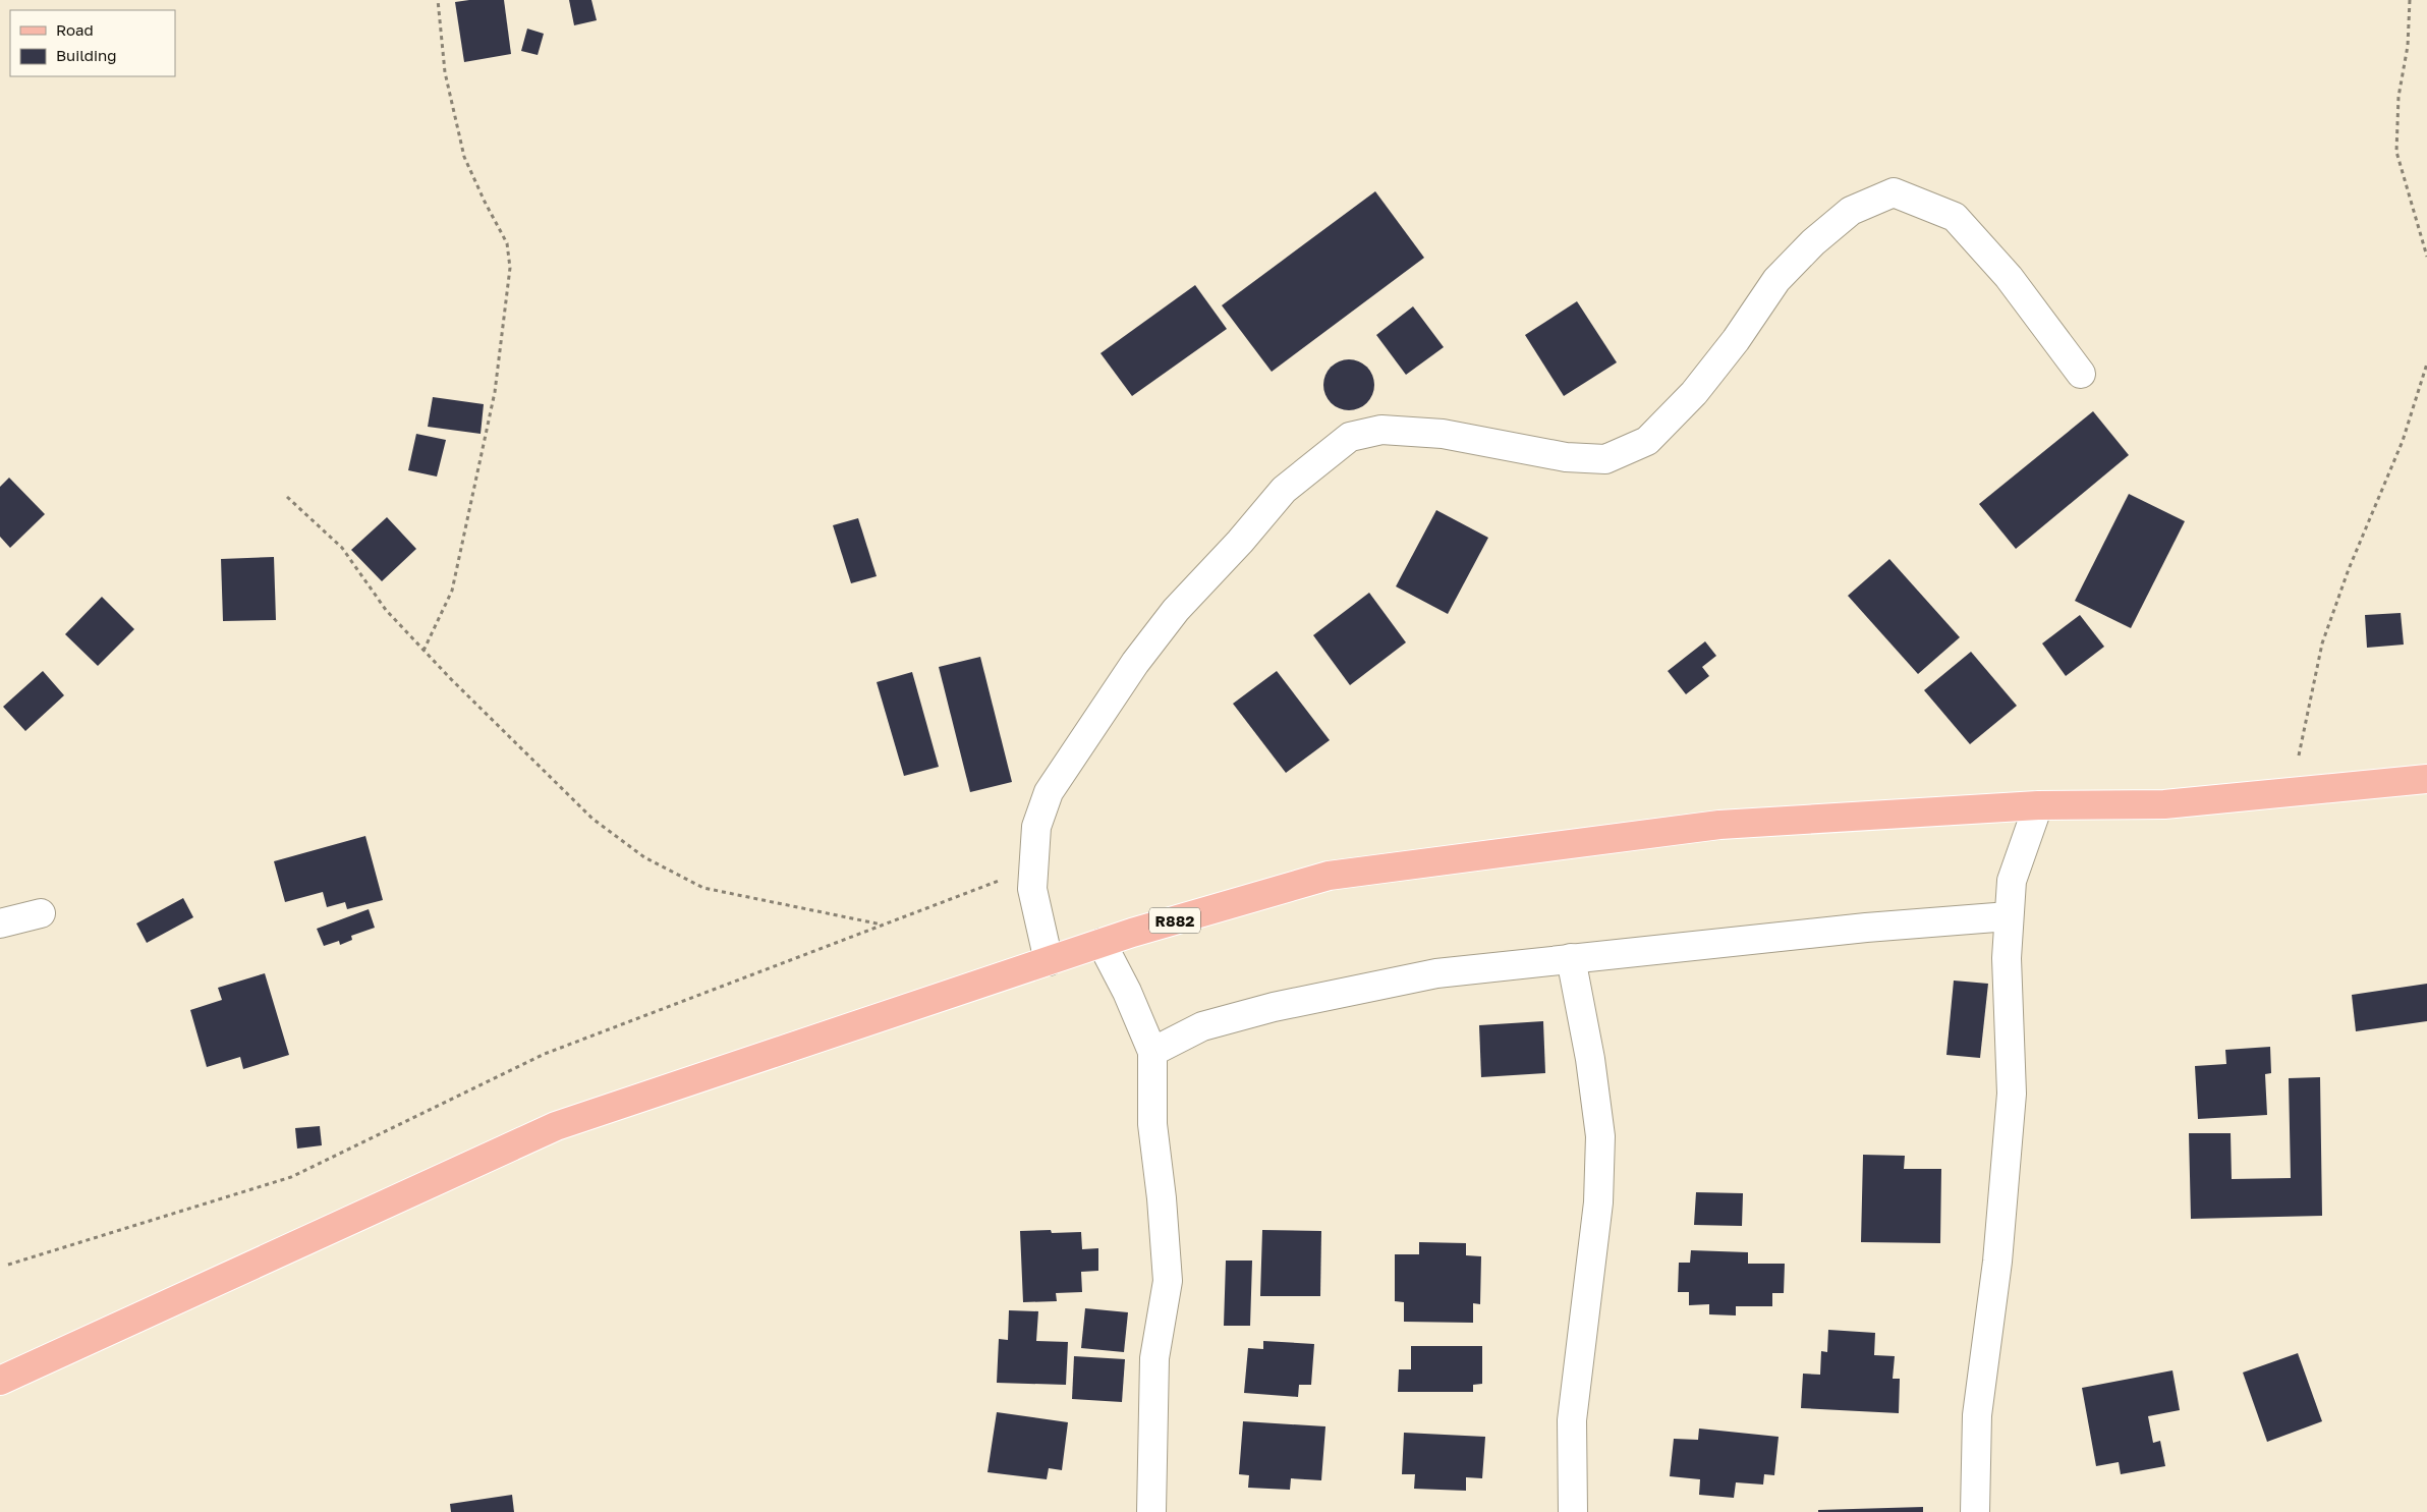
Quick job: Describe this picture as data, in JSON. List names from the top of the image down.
{
  "streets": {
    "main road": ["R882"]
  },
  "legend": ["Road", "Building"]
}
